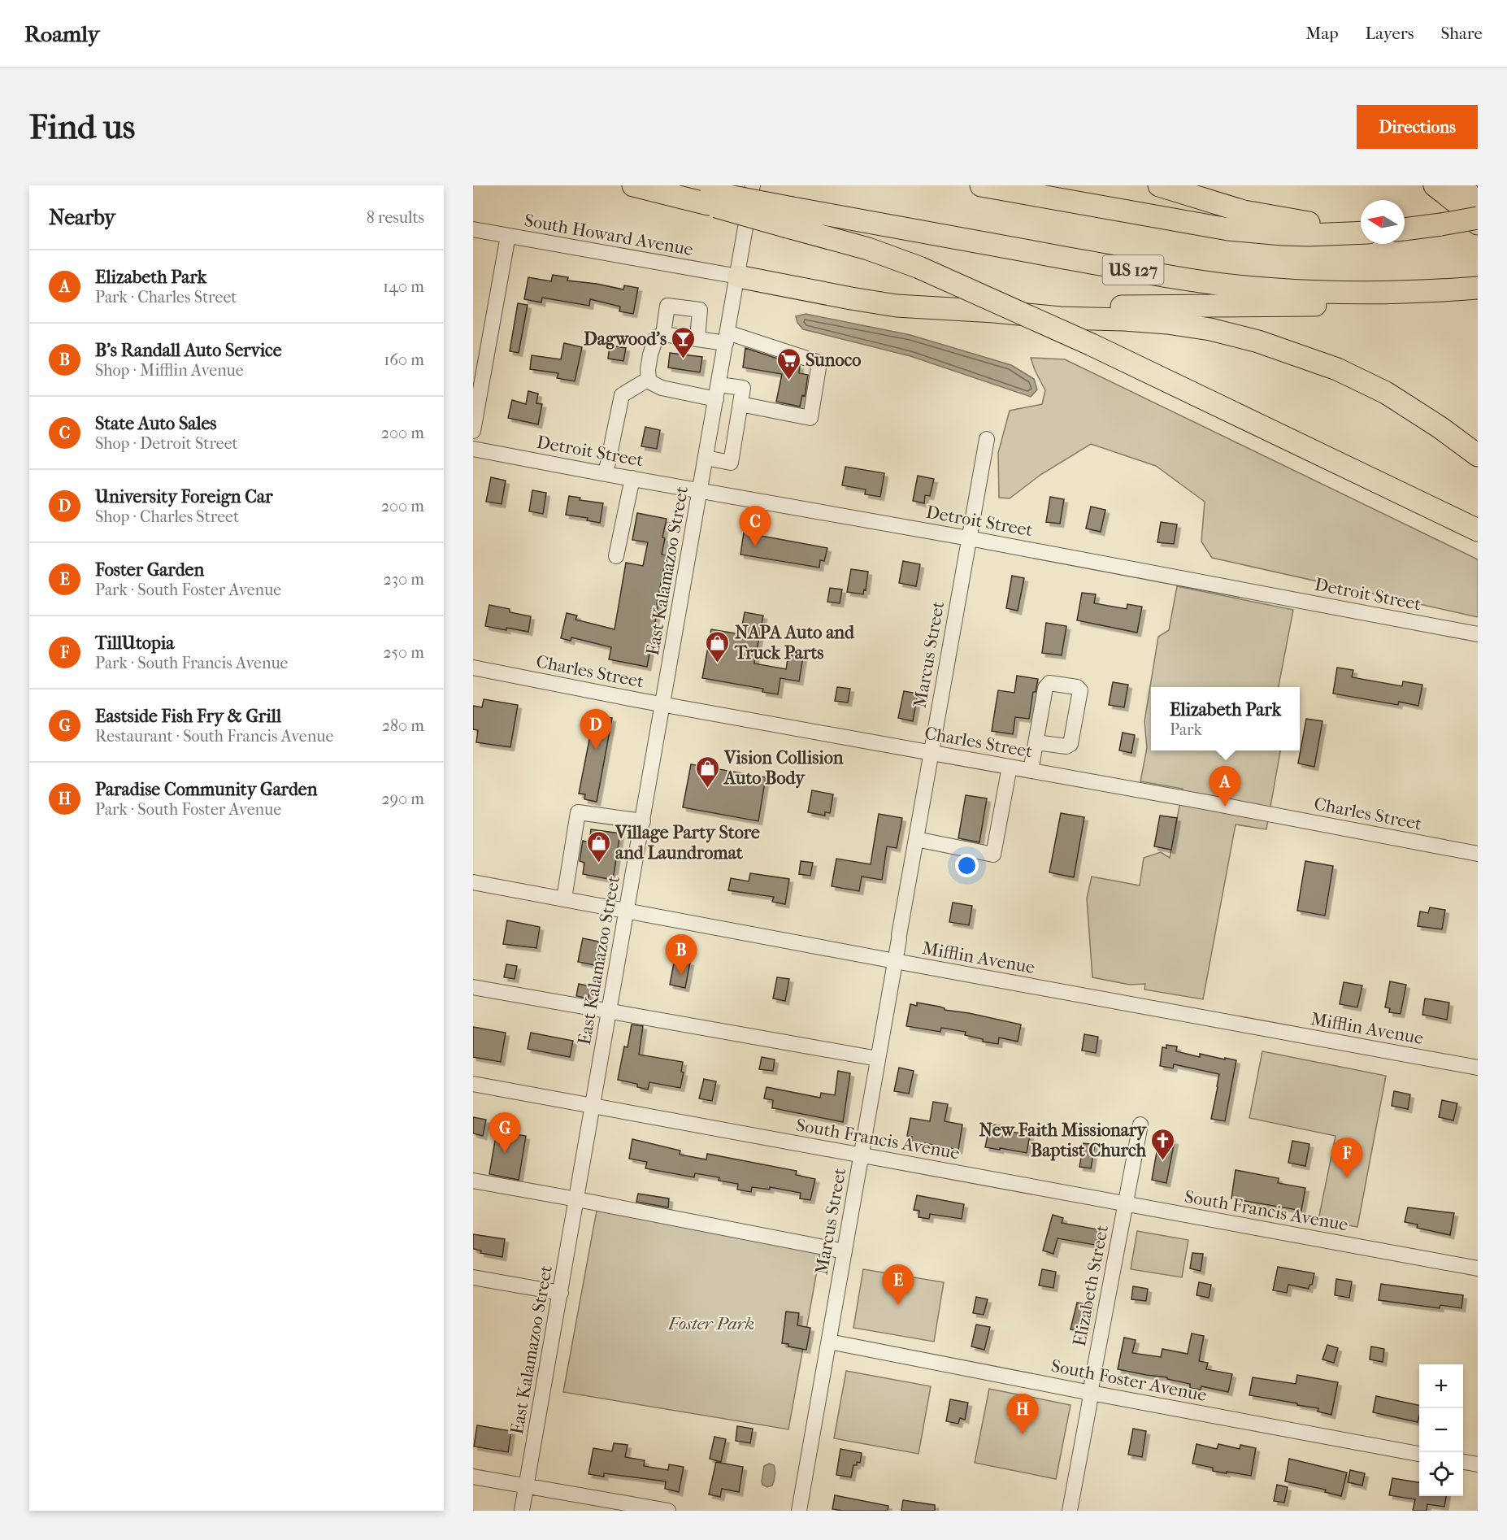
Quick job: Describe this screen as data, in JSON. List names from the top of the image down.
{
  "streets": {
    "highway": ["US 127"],
    "street": [
      "South Howard Avenue",
      "Detroit Street",
      "East Kalamazoo Street",
      "Marcus Street",
      "Charles Street",
      "Mifflin Avenue",
      "South Francis Avenue",
      "Elizabeth Street",
      "South Foster Avenue"
    ]
  },
  "crossings": [
    ["South Howard Avenue", "East Kalamazoo Street"],
    ["Detroit Street", "East Kalamazoo Street"],
    ["Detroit Street", "Marcus Street"],
    ["East Kalamazoo Street", "Charles Street"],
    ["East Kalamazoo Street", "Mifflin Avenue"],
    ["East Kalamazoo Street", "South Francis Avenue"],
    ["Marcus Street", "Charles Street"],
    ["Marcus Street", "Mifflin Avenue"],
    ["Marcus Street", "South Francis Avenue"],
    ["Marcus Street", "South Foster Avenue"],
    ["South Francis Avenue", "Elizabeth Street"],
    ["Elizabeth Street", "South Foster Avenue"]
  ],
  "parks": ["Foster Park"],
  "places": {
    "bar": ["Dagwood's"],
    "supermarket": ["Sunoco"],
    "shop": ["NAPA Auto and Truck Parts", "Vision Collision Auto Body", "Village Party Store and Laundromat"],
    "church": ["New Faith Missionary Baptist Church"]
  },
  "north": "left",
  "page": {
    "header": "Roamly",
    "nav": ["Map", "Layers", "Share"],
    "buttons": "Directions",
    "title": "Find us",
    "heading": ["Nearby", "8 results"],
    "list": [
      {
        "mark": "A",
        "name": "Elizabeth Park",
        "note": "Park · Charles Street",
        "value": "140 m"
      },
      {
        "mark": "B",
        "name": "B's Randall Auto Service",
        "note": "Shop · Mifflin Avenue",
        "value": "160 m"
      },
      {
        "mark": "C",
        "name": "State Auto Sales",
        "note": "Shop · Detroit Street",
        "value": "200 m"
      },
      {
        "mark": "D",
        "name": "University Foreign Car",
        "note": "Shop · Charles Street",
        "value": "200 m"
      },
      {
        "mark": "E",
        "name": "Foster Garden",
        "note": "Park · South Foster Avenue",
        "value": "230 m"
      },
      {
        "mark": "F",
        "name": "TillUtopia",
        "note": "Park · South Francis Avenue",
        "value": "250 m"
      },
      {
        "mark": "G",
        "name": "Eastside Fish Fry & Grill",
        "note": "Restaurant · South Francis Avenue",
        "value": "280 m"
      },
      {
        "mark": "H",
        "name": "Paradise Community Garden",
        "note": "Park · South Foster Avenue",
        "value": "290 m"
      }
    ],
    "pins": [
      "C",
      "D",
      "A",
      "B",
      "G",
      "F",
      "E",
      "H"
    ],
    "popup": ["Elizabeth Park", "Park"],
    "map_buttons": ["+", "−"]
  }
}
